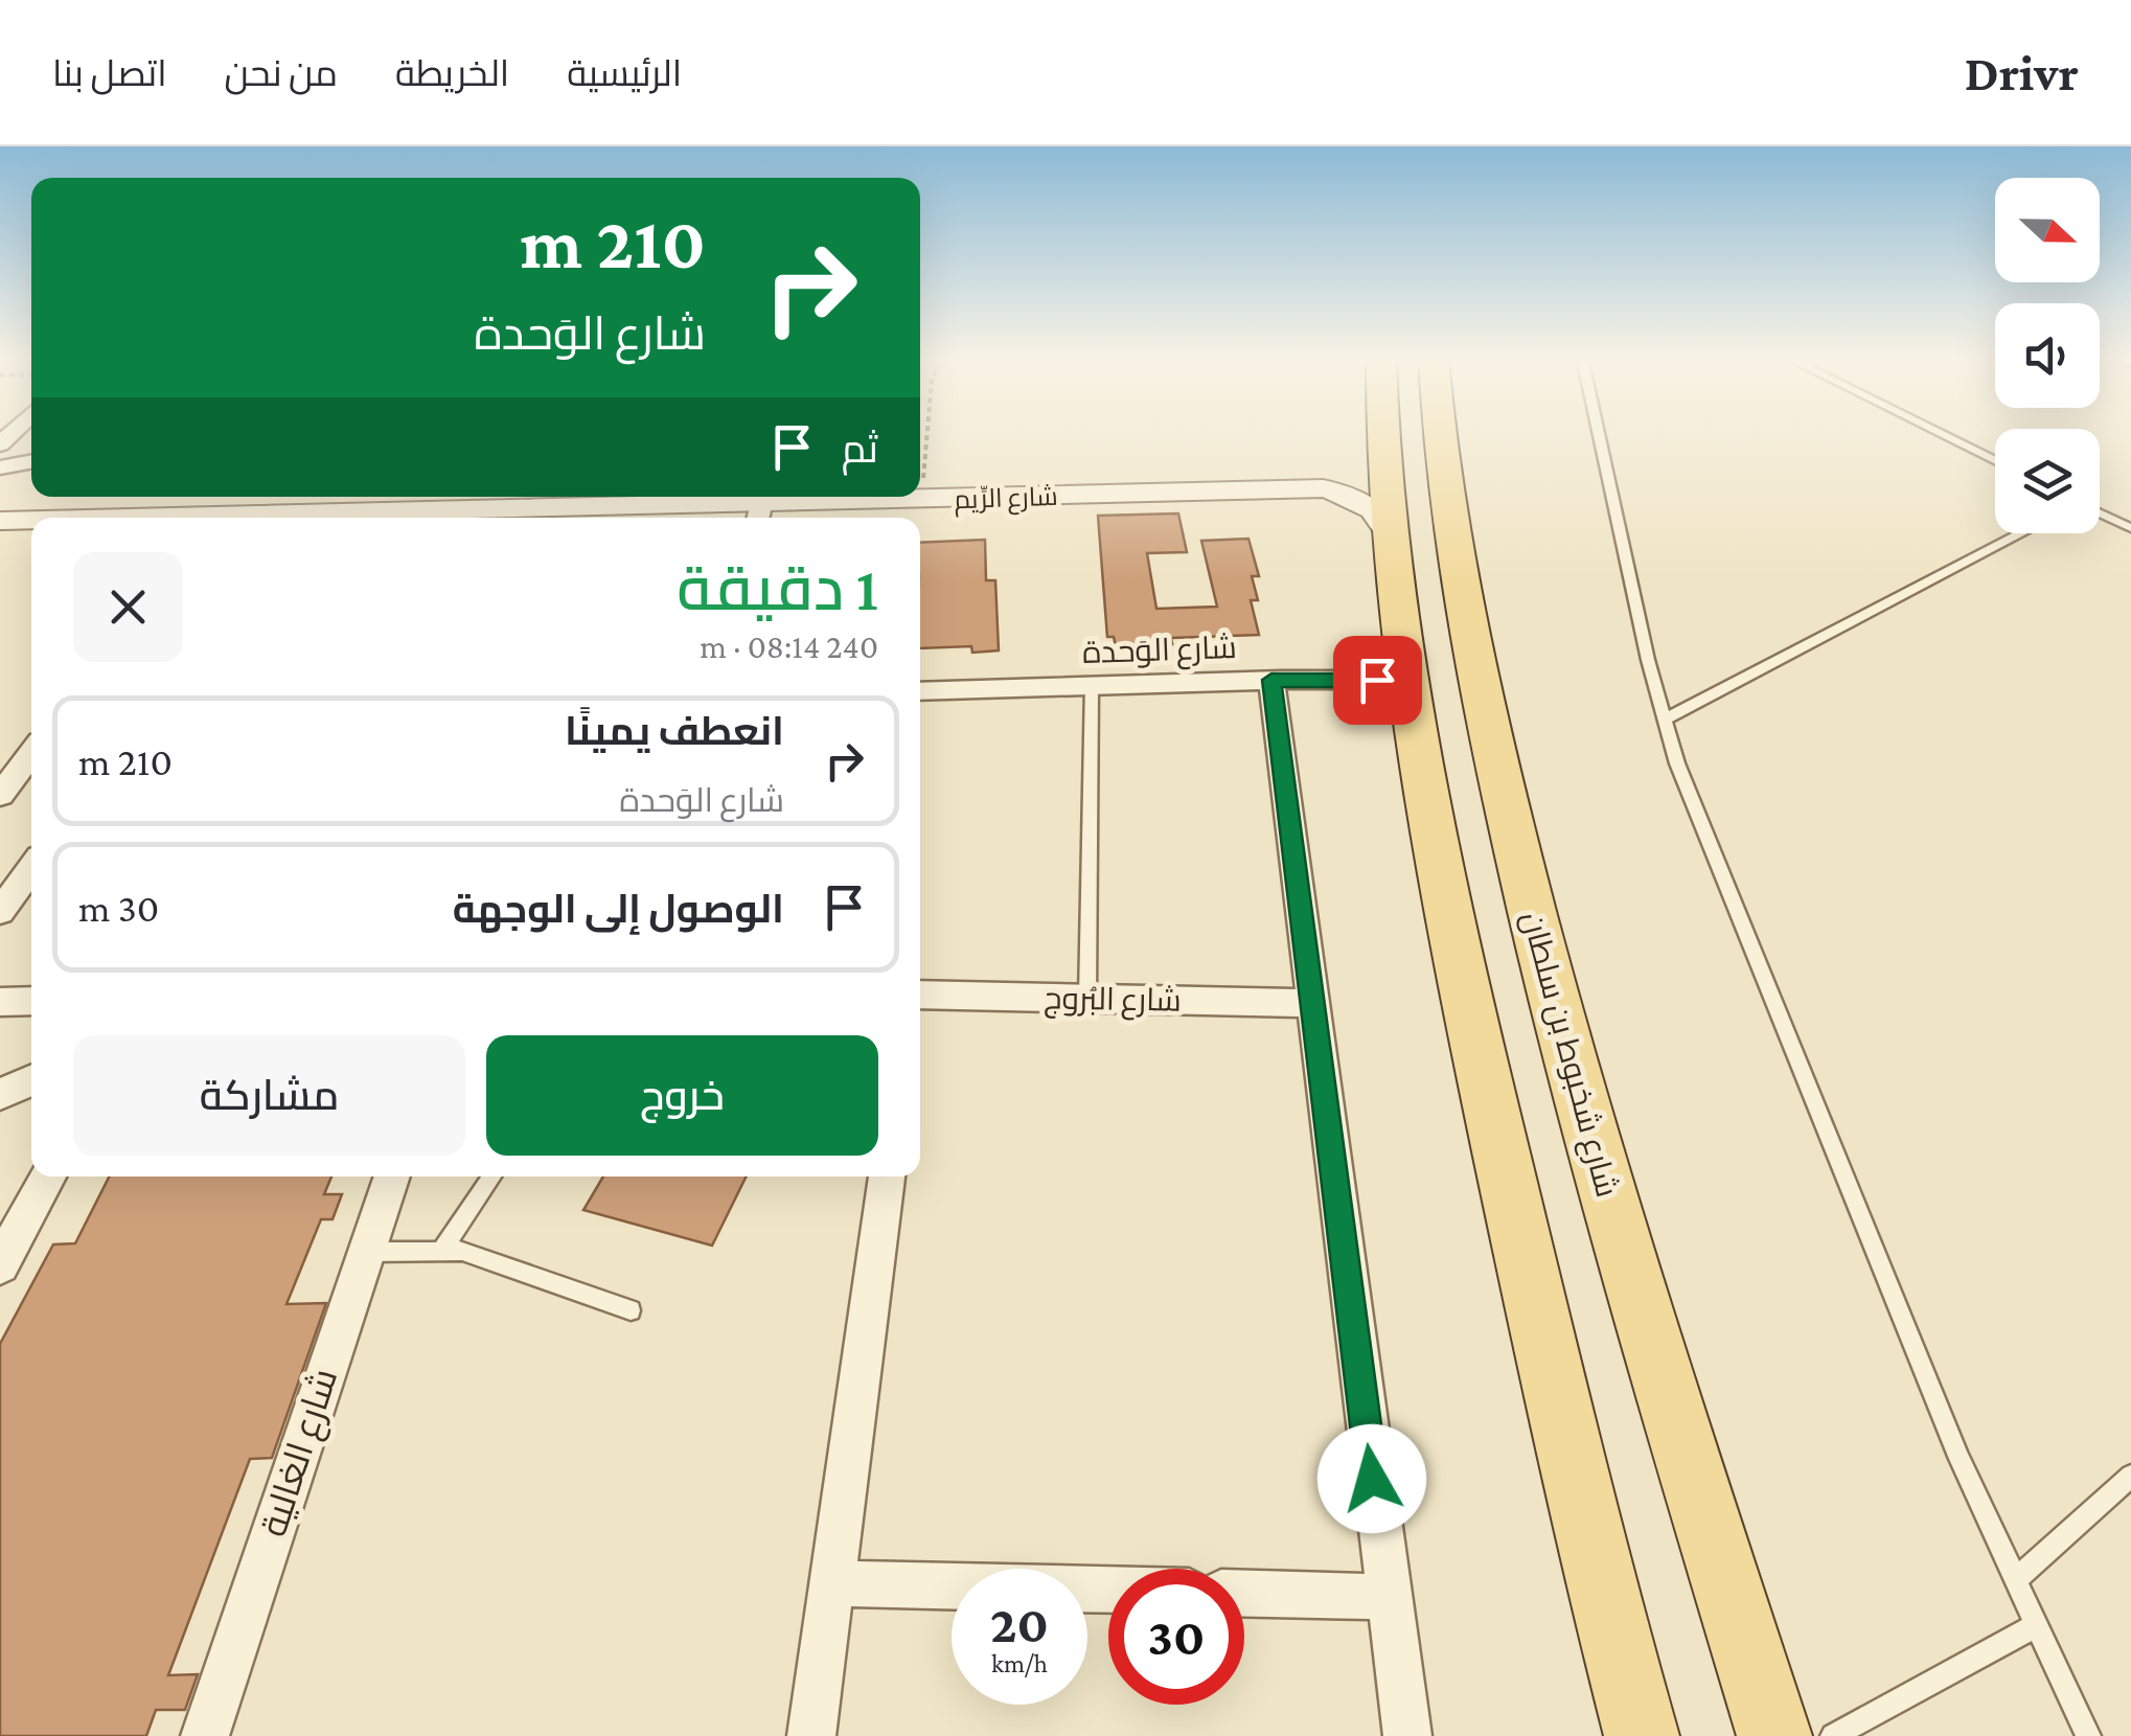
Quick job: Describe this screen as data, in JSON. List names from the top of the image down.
{
  "streets": {
    "main road": ["شارع شخبوط بن سلطان"],
    "street": [
      "شارع الرِّيم",
      "شارع الوَحدة",
      "شارع البُروج",
      "شارع الغالية"
    ]
  },
  "north": "right",
  "page": {
    "header": "Drivr",
    "nav": [
      "الرئيسية",
      "الخريطة",
      "من نحن",
      "اتصل بنا"
    ],
    "turn": ["210 m", "شارع الوَحدة"],
    "then": "ثم",
    "heading": ["1 دقيقة", "240 m · 08:14"],
    "list": [
      {
        "name": "انعطف يمينًا",
        "note": "شارع الوَحدة",
        "value": "210 m"
      },
      {
        "name": "الوصول إلى الوجهة",
        "value": "30 m"
      }
    ],
    "buttons": ["خروج", "مشاركة"],
    "speed": "20 km/h",
    "limit": "30"
  }
}
